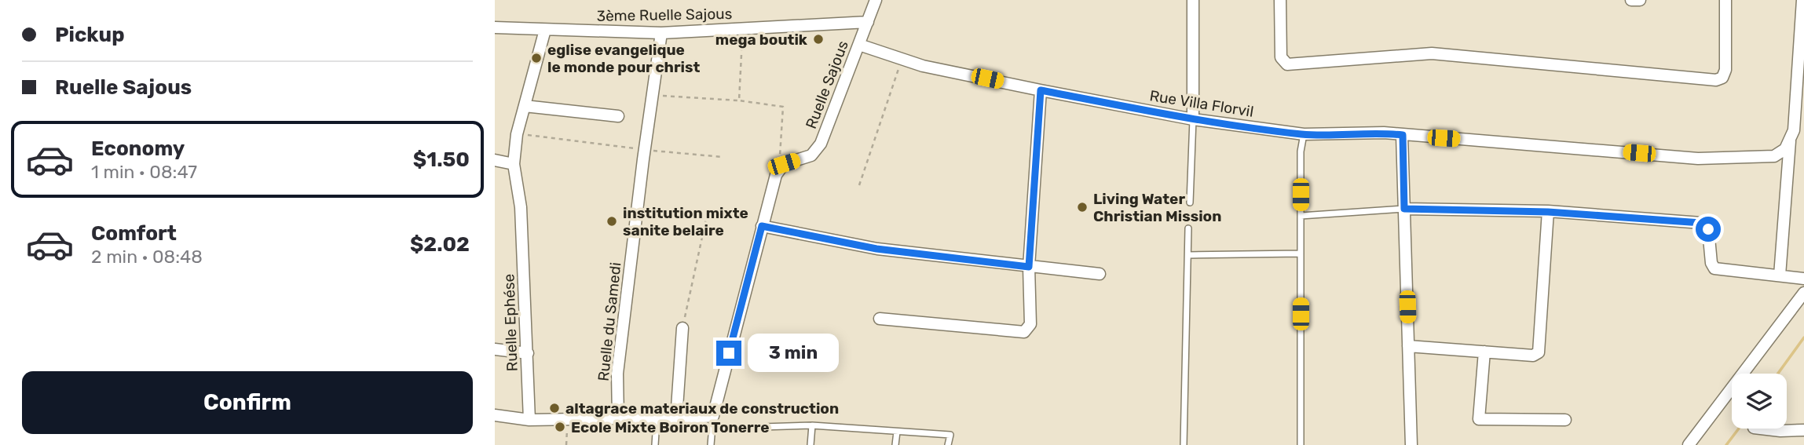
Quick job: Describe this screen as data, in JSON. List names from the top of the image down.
{
  "streets": {
    "street": [
      "3ème Ruelle Sajous",
      "Ruelle Sajous",
      "Rue Villa Florvil",
      "Ruelle du Samedi",
      "Ruelle Ephése"
    ]
  },
  "crossings": [
    ["3ème Ruelle Sajous", "Ruelle Sajous"],
    ["3ème Ruelle Sajous", "Ruelle du Samedi"],
    ["3ème Ruelle Sajous", "Ruelle Ephése"],
    ["Ruelle Sajous", "Rue Villa Florvil"]
  ],
  "places": [
    "mega boutik",
    "eglise evangelique le monde pour christ",
    "Living Water Christian Mission",
    "institution mixte sanite belaire",
    "altagrace materiaux de construction",
    "Ecole Mixte Boiron Tonerre"
  ],
  "page": {
    "banner": ["Pickup", "Ruelle Sajous"],
    "list": [
      {
        "name": "Economy",
        "note": "1 min · 08:47",
        "value": "$1.50"
      },
      {
        "name": "Comfort",
        "note": "2 min · 08:48",
        "value": "$2.02"
      }
    ],
    "bubble": "3 min",
    "buttons": "Confirm"
  }
}
